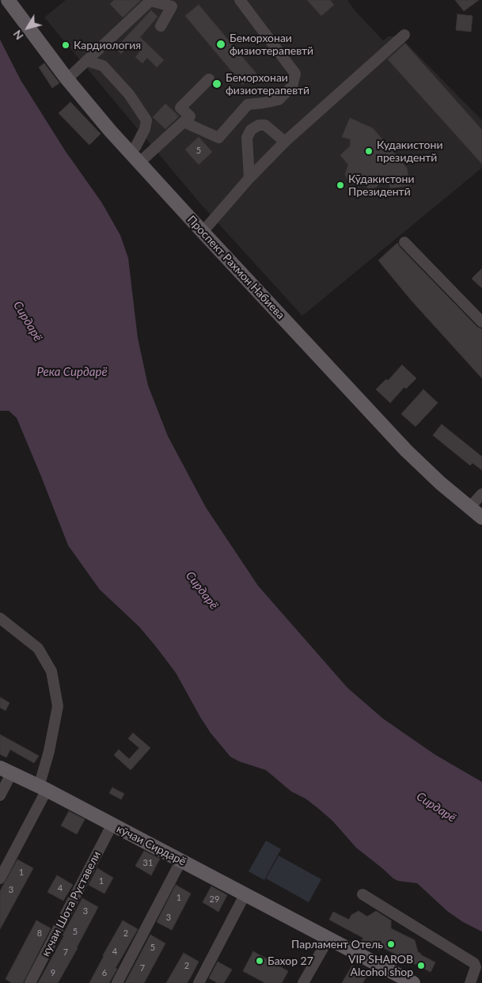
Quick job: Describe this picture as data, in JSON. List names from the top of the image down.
{
  "streets": {
    "main road": ["Проспект Рахмон Набиева", "кӯчаи Сирдарё"],
    "street": ["кучаи Шота Руставели"]
  },
  "crossings": [
    ["кӯчаи Сирдарё", "кучаи Шота Руставели"]
  ],
  "water": ["Сирдарё", "Река Сирдарё"],
  "places": [
    "Беморхонаи физиотерапевтй",
    "Кардиология",
    "Беморхонаи физиотерапевтӣ",
    "Кудакистони президентй",
    "Кӯдакистони Президентӣ",
    "Парламент Отель",
    "Бахор 27",
    "VIP SHAROB Alcohol shop"
  ],
  "house_numbers": [
    "5",
    "31",
    "1",
    "1",
    "4",
    "3",
    "1",
    "29",
    "3",
    "3",
    "5",
    "8",
    "2",
    "5",
    "4",
    "7",
    "2",
    "7",
    "9",
    "6"
  ],
  "north": "bottom left"
}
